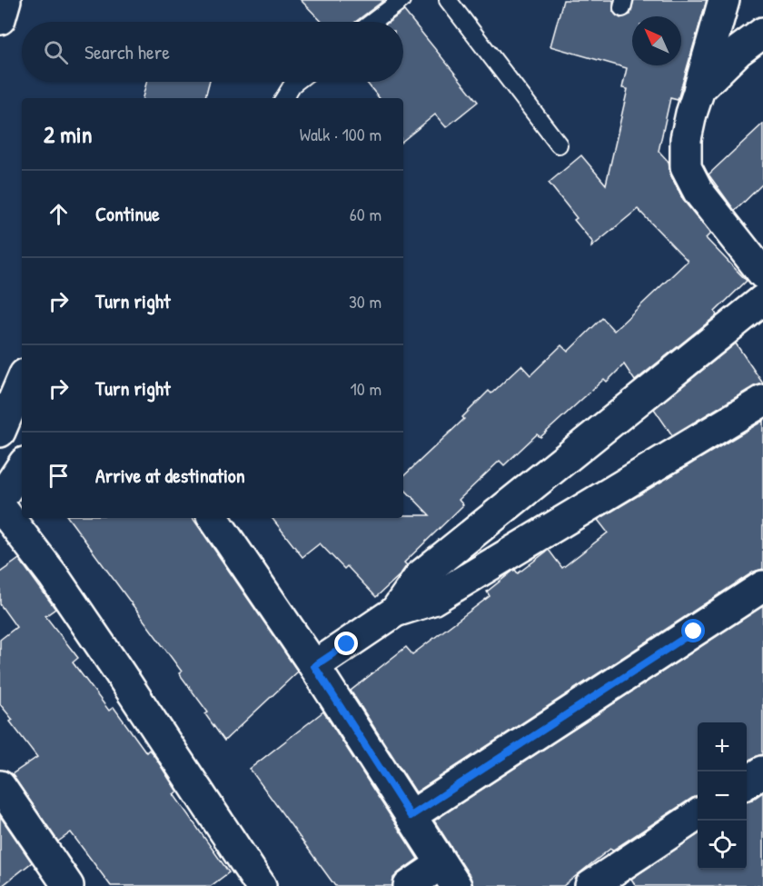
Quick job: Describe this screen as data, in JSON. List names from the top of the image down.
{
  "north": "top left",
  "page": {
    "search": "Search here",
    "heading": ["2 min", "Walk · 100 m"],
    "list": [
      ["Continue", "60 m"],
      ["Turn right", "30 m"],
      ["Turn right", "10 m"],
      "Arrive at destination"
    ],
    "map_buttons": ["+", "−"]
  }
}
